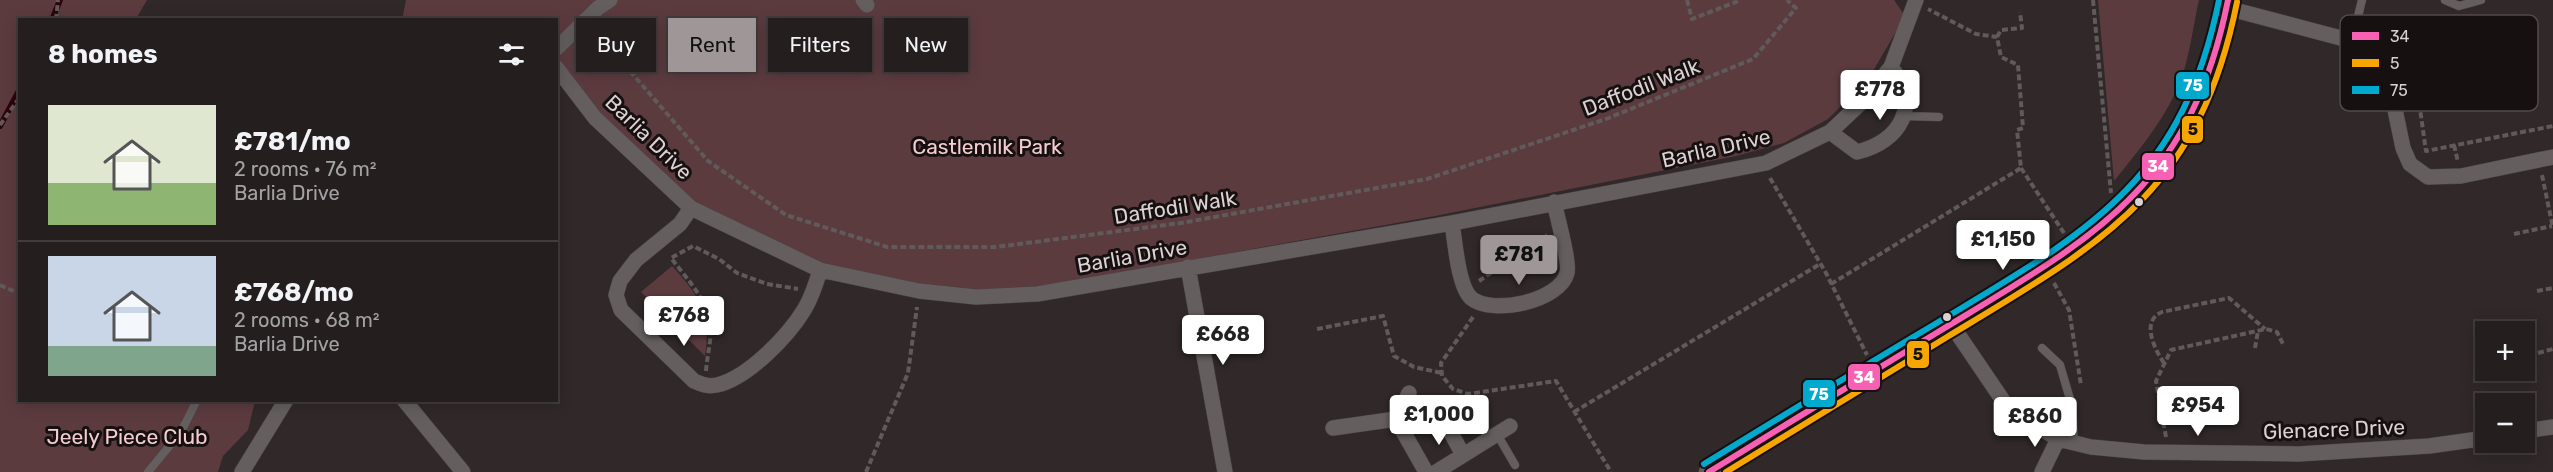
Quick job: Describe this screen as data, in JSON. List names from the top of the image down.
{
  "streets": {
    "street": ["Barlia Drive", "Glenacre Drive"],
    "path": ["Daffodil Walk"]
  },
  "parks": ["Castlemilk Park", "Jeely Piece Club"],
  "lines": ["transit line 34", "transit line 75", "transit line 5"],
  "legend": ["34", "5", "75"],
  "page": {
    "chip": [
      "Buy",
      "Rent",
      "Filters",
      "New"
    ],
    "heading": "8 homes",
    "price": [
      "£778",
      "£1,150",
      "£781",
      "£768",
      "£668",
      "£954",
      "£1,000",
      "£860"
    ],
    "list": [
      {
        "name": "£781/mo",
        "note": "2 rooms · 76 m² · Barlia Drive"
      },
      {
        "name": "£768/mo",
        "note": "2 rooms · 68 m² · Barlia Drive"
      }
    ],
    "map_buttons": ["+", "−"]
  }
}
